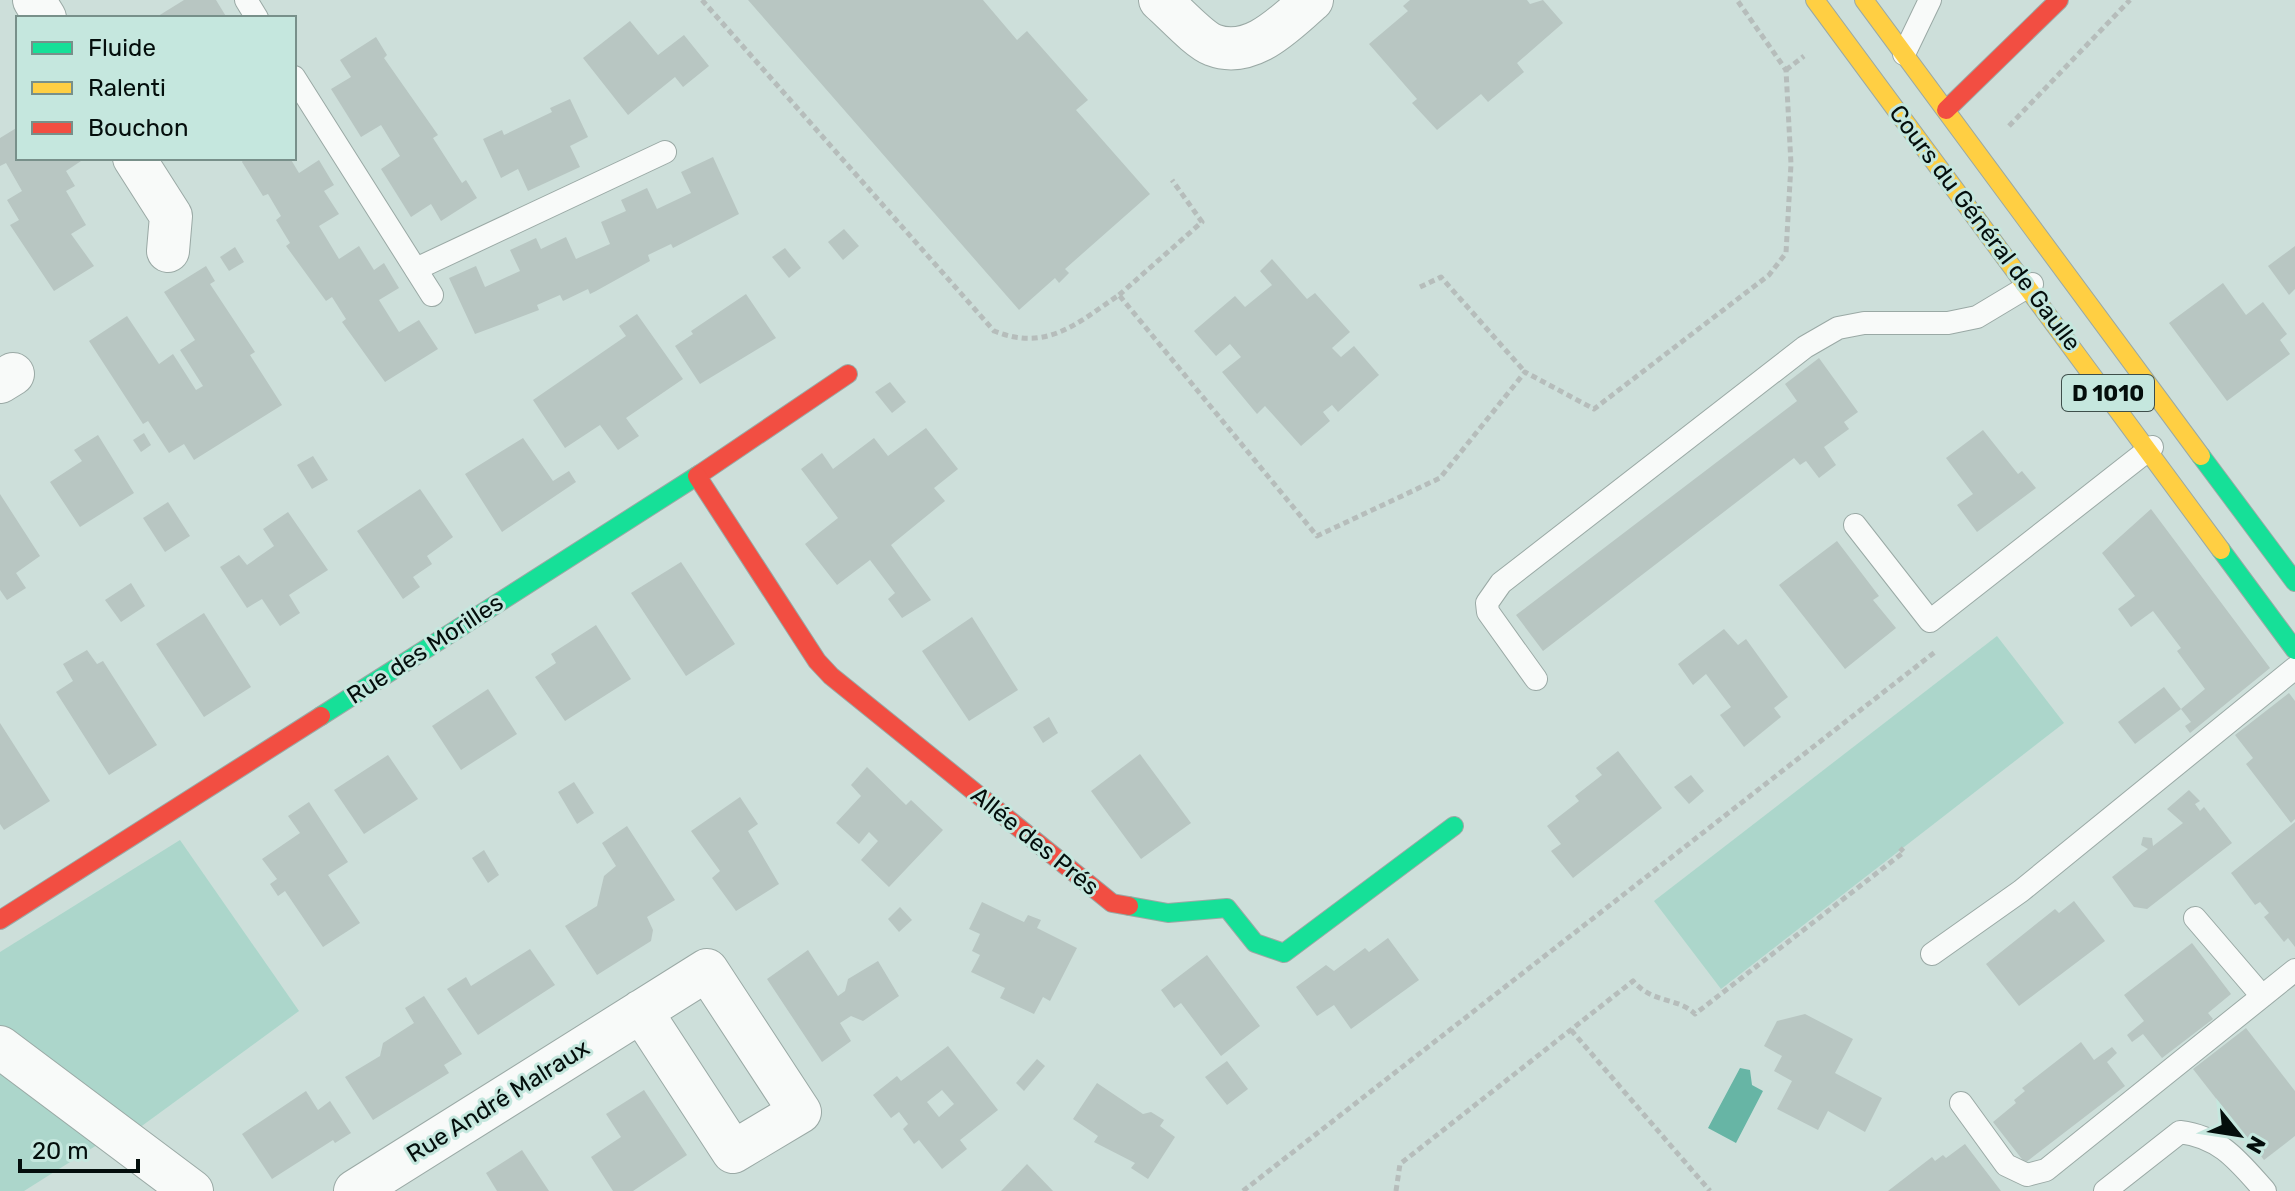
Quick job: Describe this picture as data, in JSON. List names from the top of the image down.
{
  "streets": {
    "street": [
      "Cours du Général de Gaulle",
      "D 1010",
      "Rue des Morilles",
      "Allée des Prés",
      "Rue André Malraux"
    ]
  },
  "crossings": [
    ["Rue des Morilles", "Allée des Prés"]
  ],
  "legend": ["Fluide", "Ralenti", "Bouchon"],
  "scale_bar": "20 m",
  "north": "bottom right"
}
